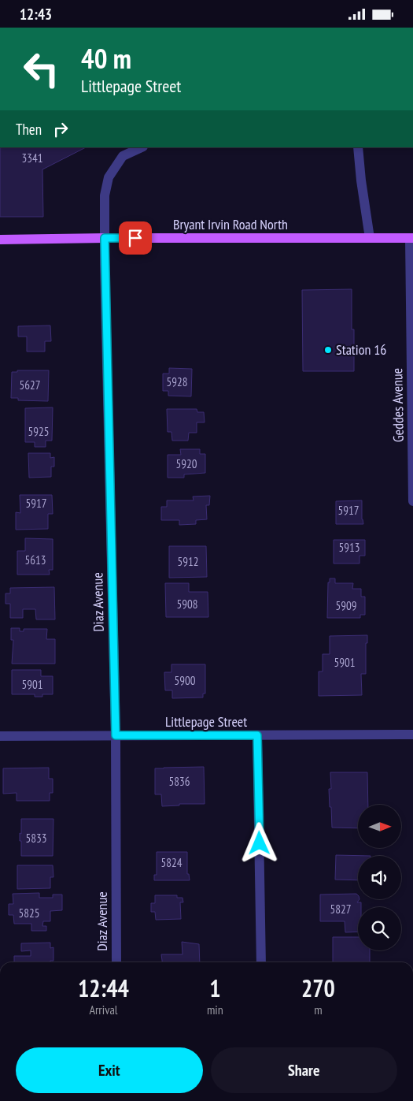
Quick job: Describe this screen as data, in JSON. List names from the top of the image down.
{
  "streets": {
    "main road": ["Bryant Irvin Road North"],
    "street": ["Geddes Avenue", "Diaz Avenue", "Littlepage Street"]
  },
  "crossings": [
    ["Bryant Irvin Road North", "Geddes Avenue"],
    ["Bryant Irvin Road North", "Diaz Avenue"],
    ["Diaz Avenue", "Littlepage Street"]
  ],
  "places": ["Station 16"],
  "house_numbers": [
    "3341",
    "5928",
    "5627",
    "5925",
    "5920",
    "5917",
    "5917",
    "5913",
    "5613",
    "5912",
    "5908",
    "5909",
    "5901",
    "5900",
    "5901",
    "5836",
    "5833",
    "5824",
    "5827",
    "5825"
  ],
  "north": "right",
  "page": {
    "status": "12:43",
    "turn": ["40 m", "Littlepage Street"],
    "then": "Then",
    "eta": [
      "12:44",
      "Arrival",
      "1",
      "min",
      "270",
      "m"
    ],
    "buttons": ["Exit", "Share"]
  }
}
